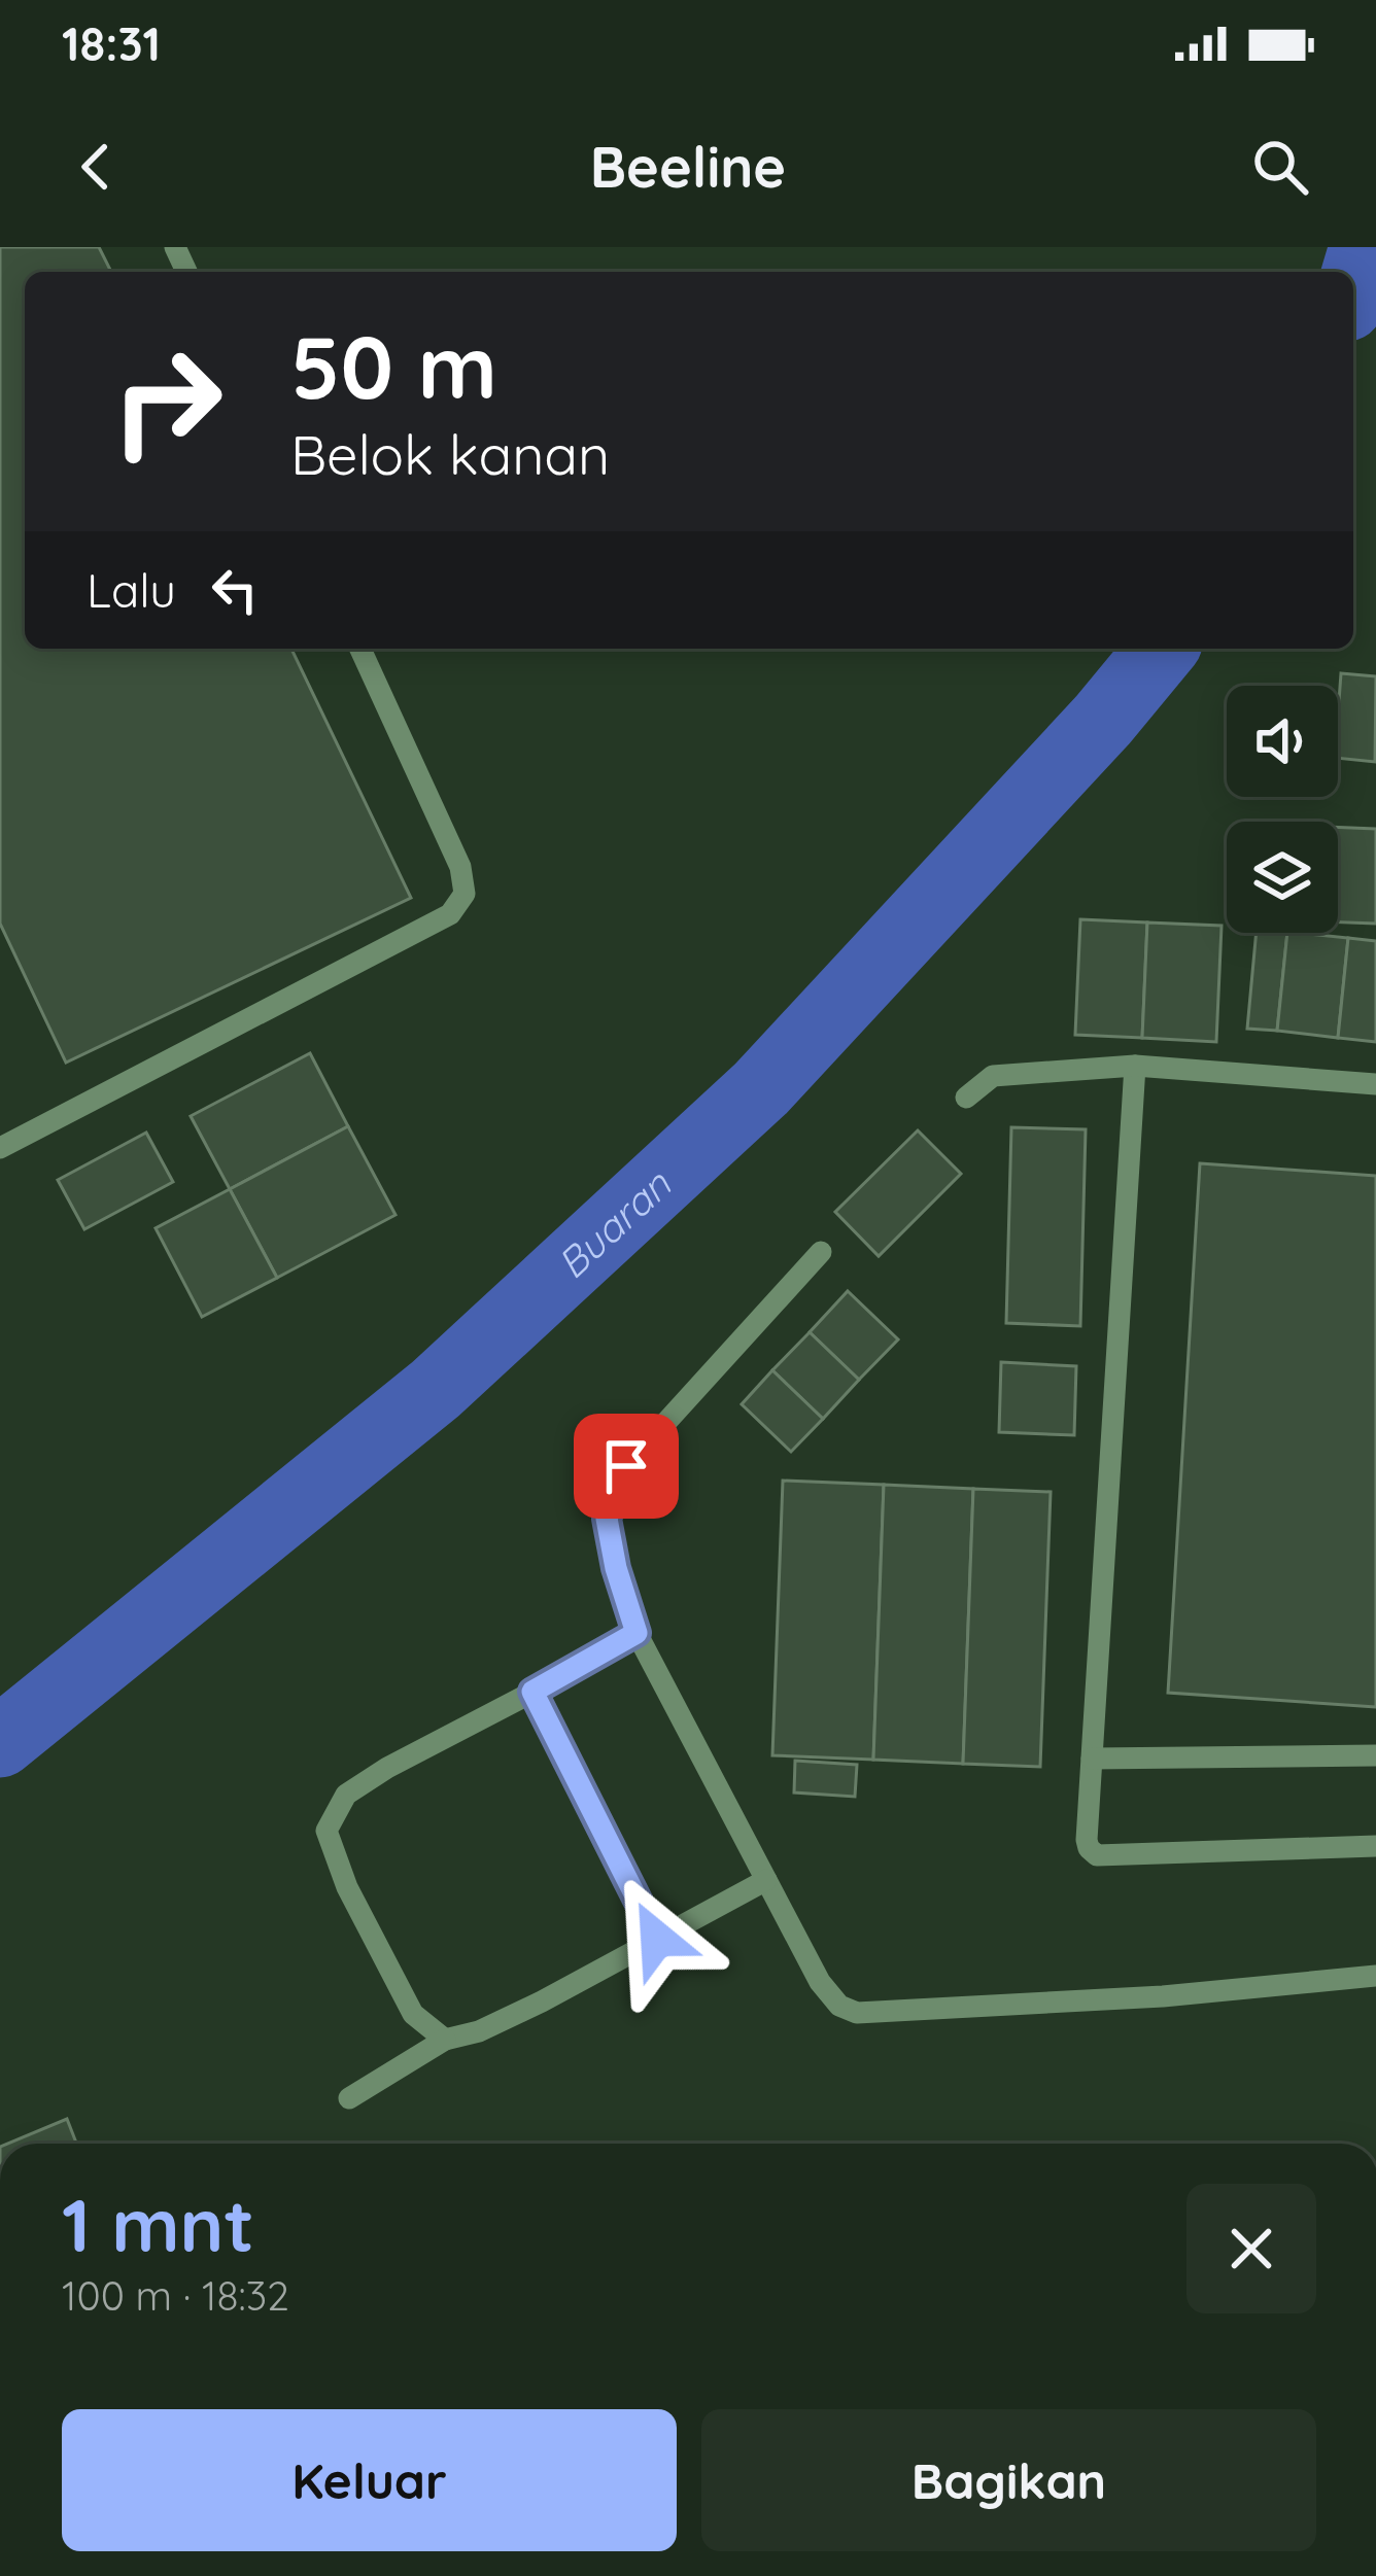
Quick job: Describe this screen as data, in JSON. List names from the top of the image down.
{
  "water": ["Buaran"],
  "page": {
    "status": "18:31",
    "header": "Beeline",
    "turn": ["50 m", "Belok kanan"],
    "then": "Lalu",
    "heading": ["1 mnt", "100 m · 18:32"],
    "buttons": ["Keluar", "Bagikan"]
  }
}
